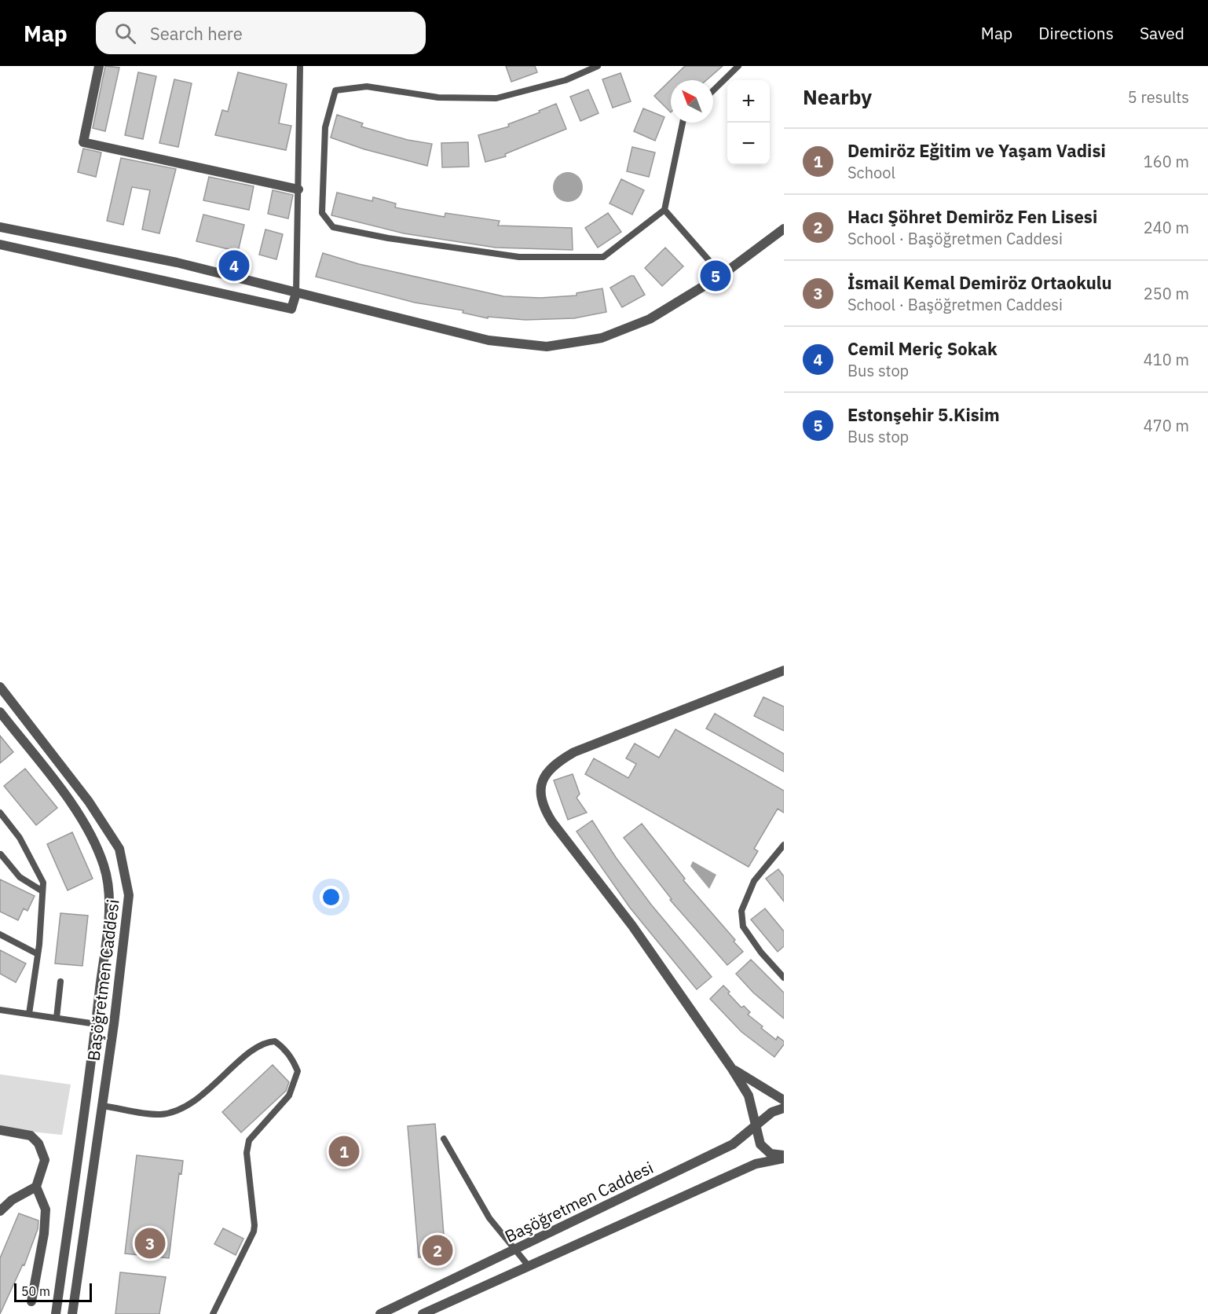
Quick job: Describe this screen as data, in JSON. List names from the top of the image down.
{
  "streets": {
    "street": ["Başöğretmen Caddesi"]
  },
  "scale_bar": "50 m",
  "north": "top left",
  "page": {
    "header": "Map",
    "search": "Search here",
    "nav": ["Map", "Directions", "Saved"],
    "heading": ["Nearby", "5 results"],
    "map_buttons": ["+", "−"],
    "list": [
      {
        "mark": "1",
        "name": "Demiröz Eğitim ve Yaşam Vadisi",
        "note": "School",
        "value": "160 m"
      },
      {
        "mark": "2",
        "name": "Hacı Şöhret Demiröz Fen Lisesi",
        "note": "School · Başöğretmen Caddesi",
        "value": "240 m"
      },
      {
        "mark": "3",
        "name": "İsmail Kemal Demiröz Ortaokulu",
        "note": "School · Başöğretmen Caddesi",
        "value": "250 m"
      },
      {
        "mark": "4",
        "name": "Cemil Meriç Sokak",
        "note": "Bus stop",
        "value": "410 m"
      },
      {
        "mark": "5",
        "name": "Estonşehir 5.Kisim",
        "note": "Bus stop",
        "value": "470 m"
      }
    ],
    "pins": [
      "4",
      "5",
      "1",
      "3",
      "2"
    ],
    "scale": "50 m"
  }
}
